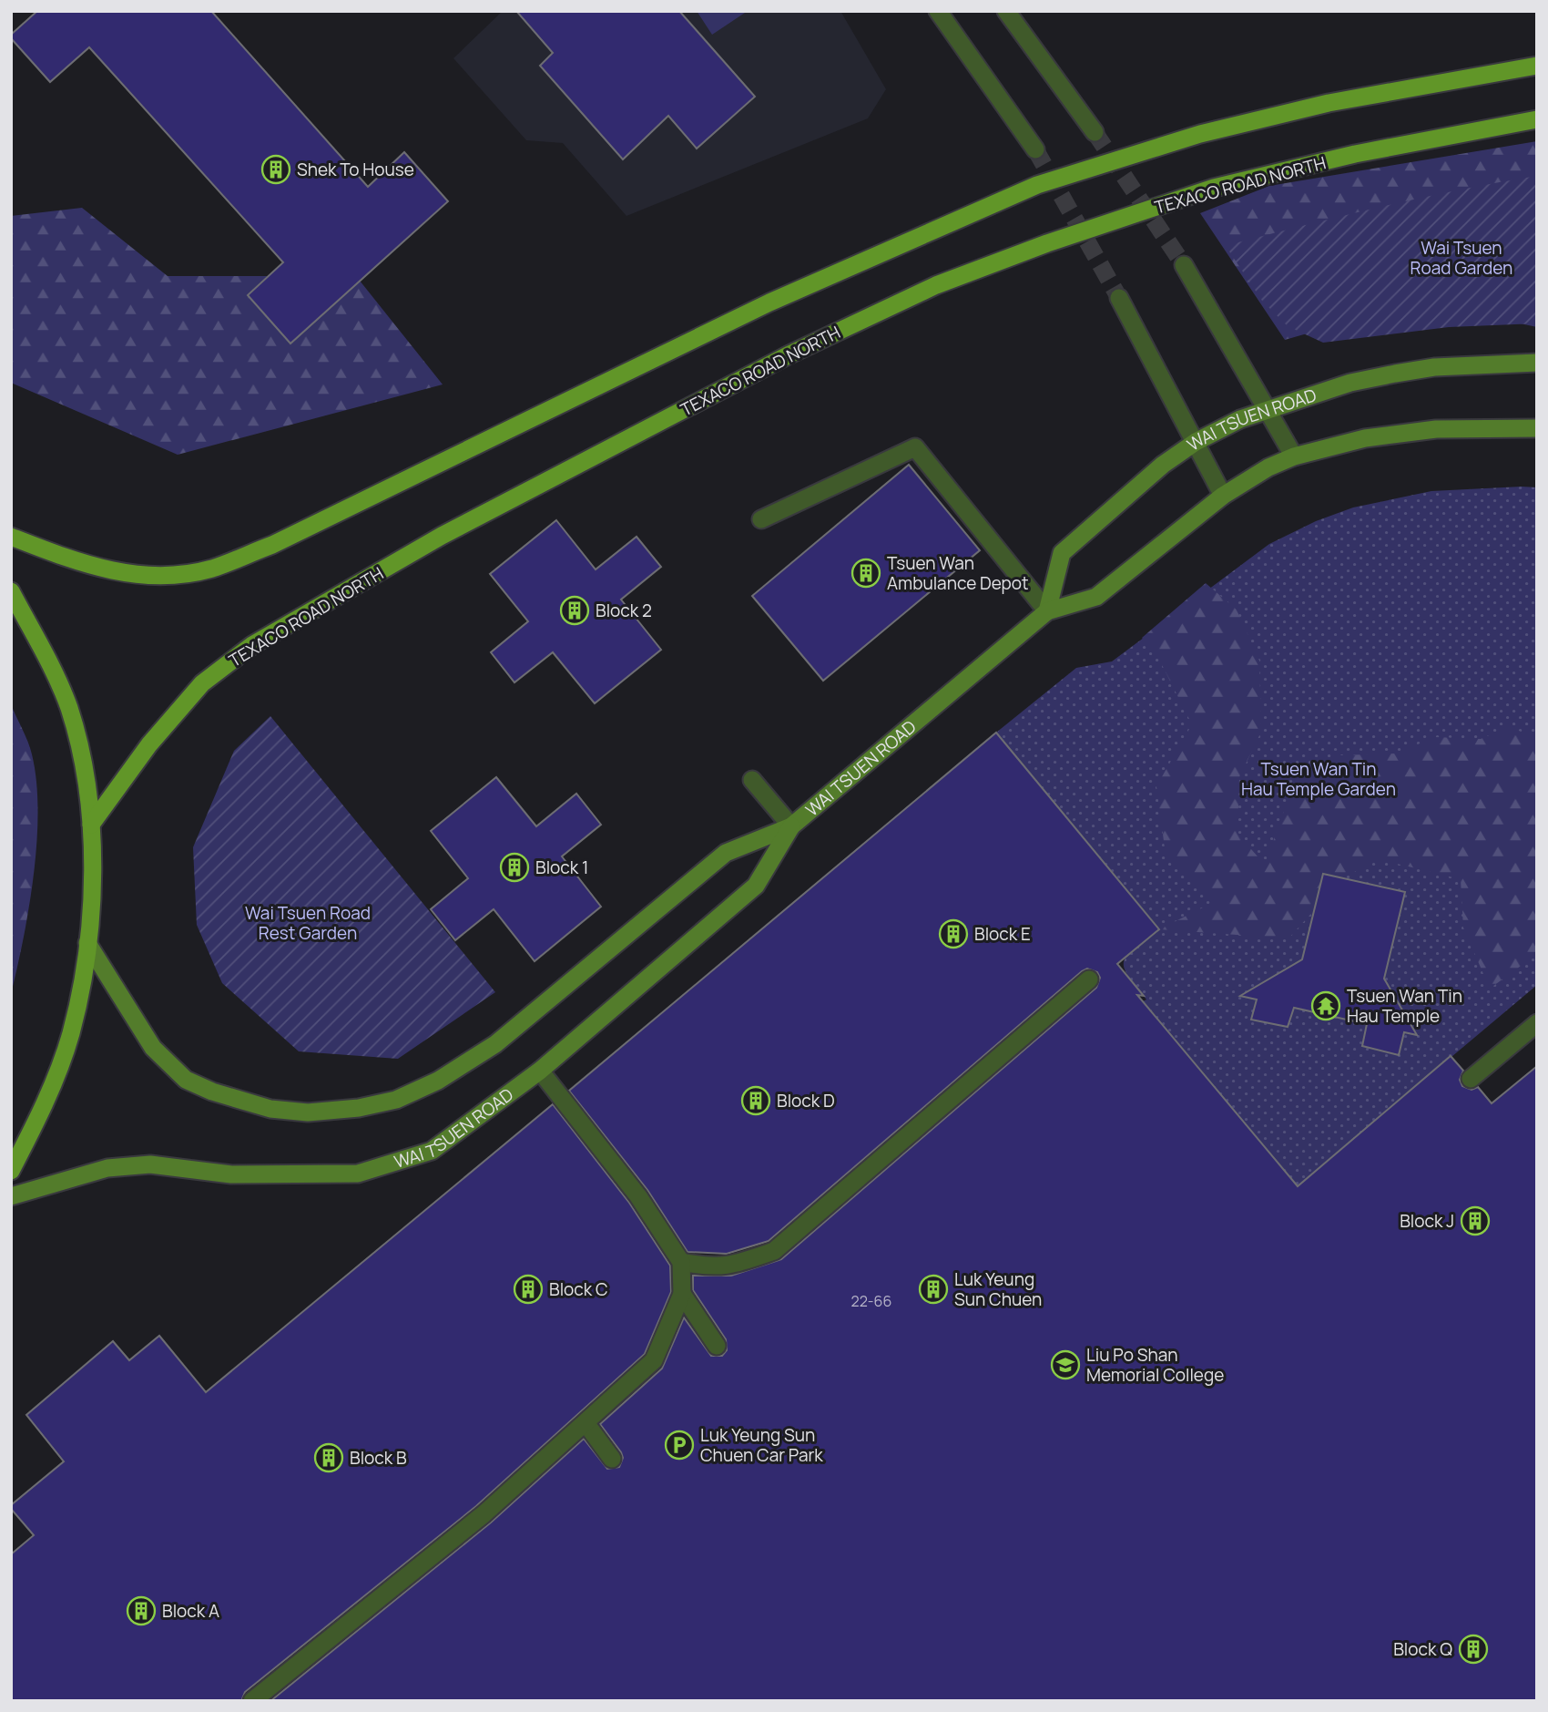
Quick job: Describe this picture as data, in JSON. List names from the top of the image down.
{
  "streets": {
    "main road": ["TEXACO ROAD NORTH", "WAI TSUEN ROAD"]
  },
  "parks": ["Wai Tsuen Road Garden", "Tsuen Wan Tin Hau Temple Garden", "Wai Tsuen Road Rest Garden"],
  "places": {
    "building": [
      "Shek To House",
      "Tsuen Wan Ambulance Depot",
      "Block 2",
      "Block 1",
      "Block E",
      "Block D",
      "Block J",
      "Block C",
      "Luk Yeung Sun Chuen",
      "Block B",
      "Block A",
      "Block Q"
    ],
    "temple": ["Tsuen Wan Tin Hau Temple"],
    "school or university": ["Liu Po Shan Memorial College"],
    "parking": ["Luk Yeung Sun Chuen Car Park"]
  },
  "house_numbers": ["22-66"]
}
